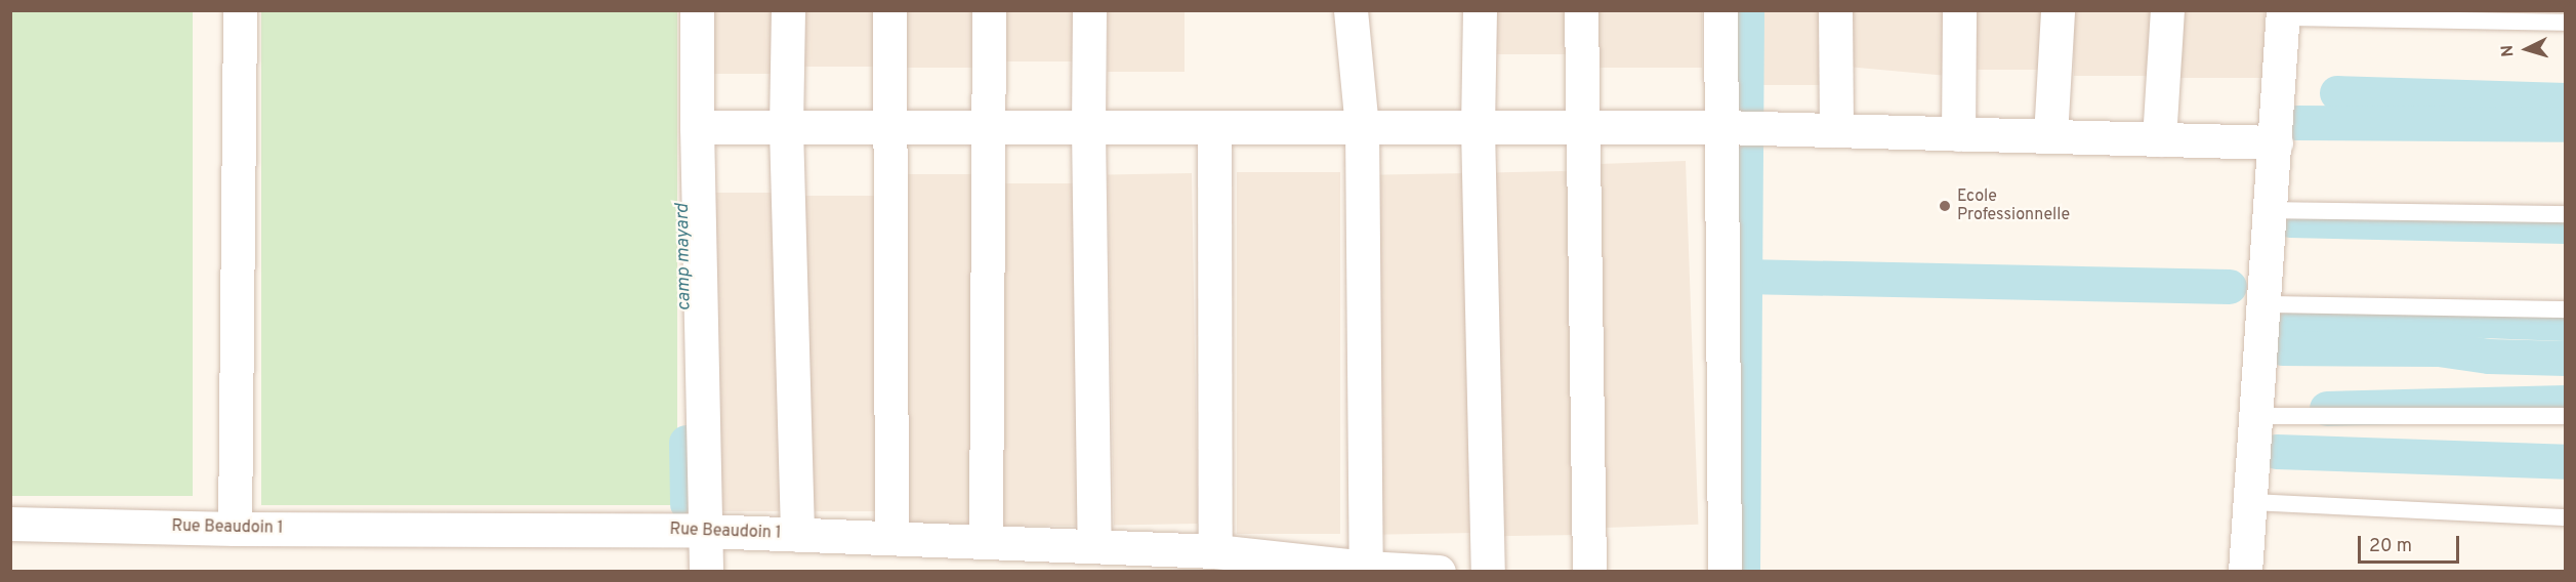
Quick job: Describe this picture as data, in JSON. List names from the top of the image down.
{
  "streets": {
    "street": ["Rue Beaudoin 1"]
  },
  "water": ["camp mayard"],
  "places": ["Ecole Professionnelle"],
  "scale_bar": "20 m",
  "north": "left"
}
